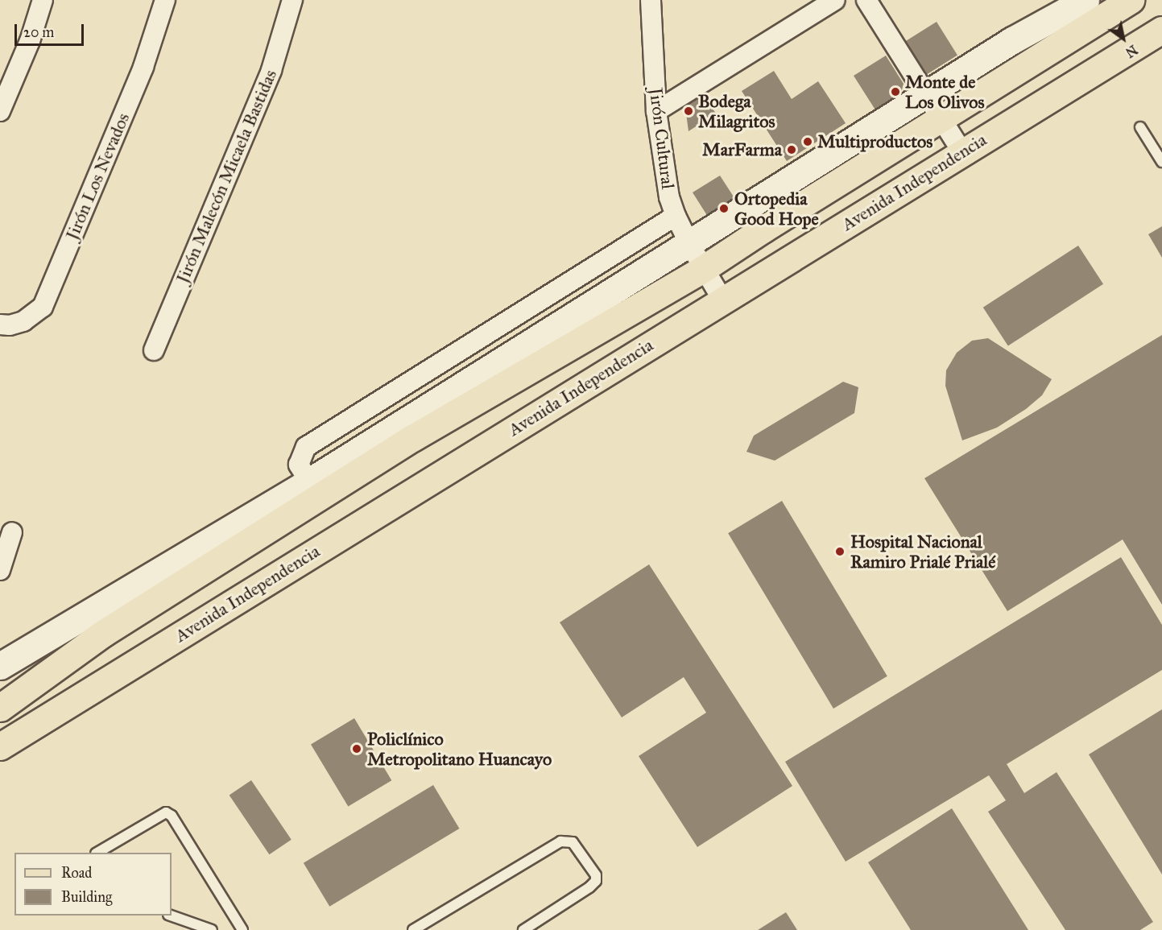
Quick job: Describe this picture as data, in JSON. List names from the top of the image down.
{
  "streets": {
    "main road": ["Avenida Independencia"],
    "street": ["Jirón Cultural", "Jirón Los Nevados", "Jirón Malecón Micaela Bastidas"]
  },
  "crossings": [
    ["Jirón Cultural", "Avenida Independencia"]
  ],
  "places": [
    "Monte de Los Olivos",
    "Bodega Milagritos",
    "Multiproductos",
    "MarFarma",
    "Ortopedia Good Hope",
    "Hospital Nacional Ramiro Prialé Prialé",
    "Policlínico Metropolitano Huancayo"
  ],
  "legend": ["Road", "Building"],
  "scale_bar": "20 m",
  "north": "bottom right"
}
